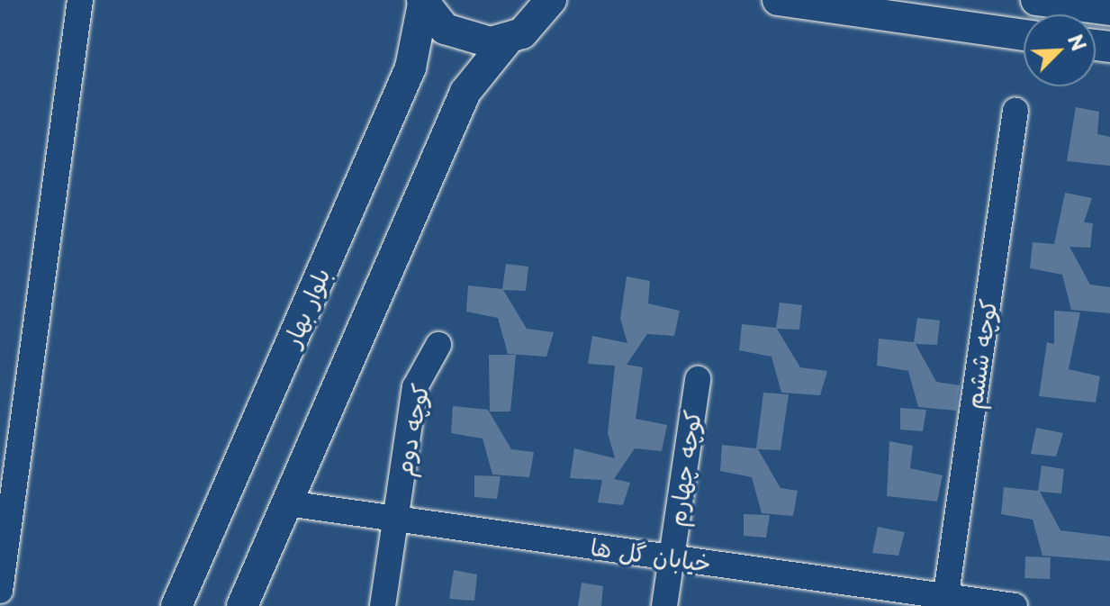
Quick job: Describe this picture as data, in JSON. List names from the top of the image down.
{
  "streets": {
    "street": [
      "بلوار بهار",
      "کوچه ششم",
      "کوچه دوم",
      "کوچه چهارم",
      "خیابان گل ها"
    ]
  },
  "crossings": [
    ["کوچه ششم", "خیابان گل ها"],
    ["کوچه دوم", "خیابان گل ها"],
    ["کوچه چهارم", "خیابان گل ها"]
  ],
  "north": "top right"
}
